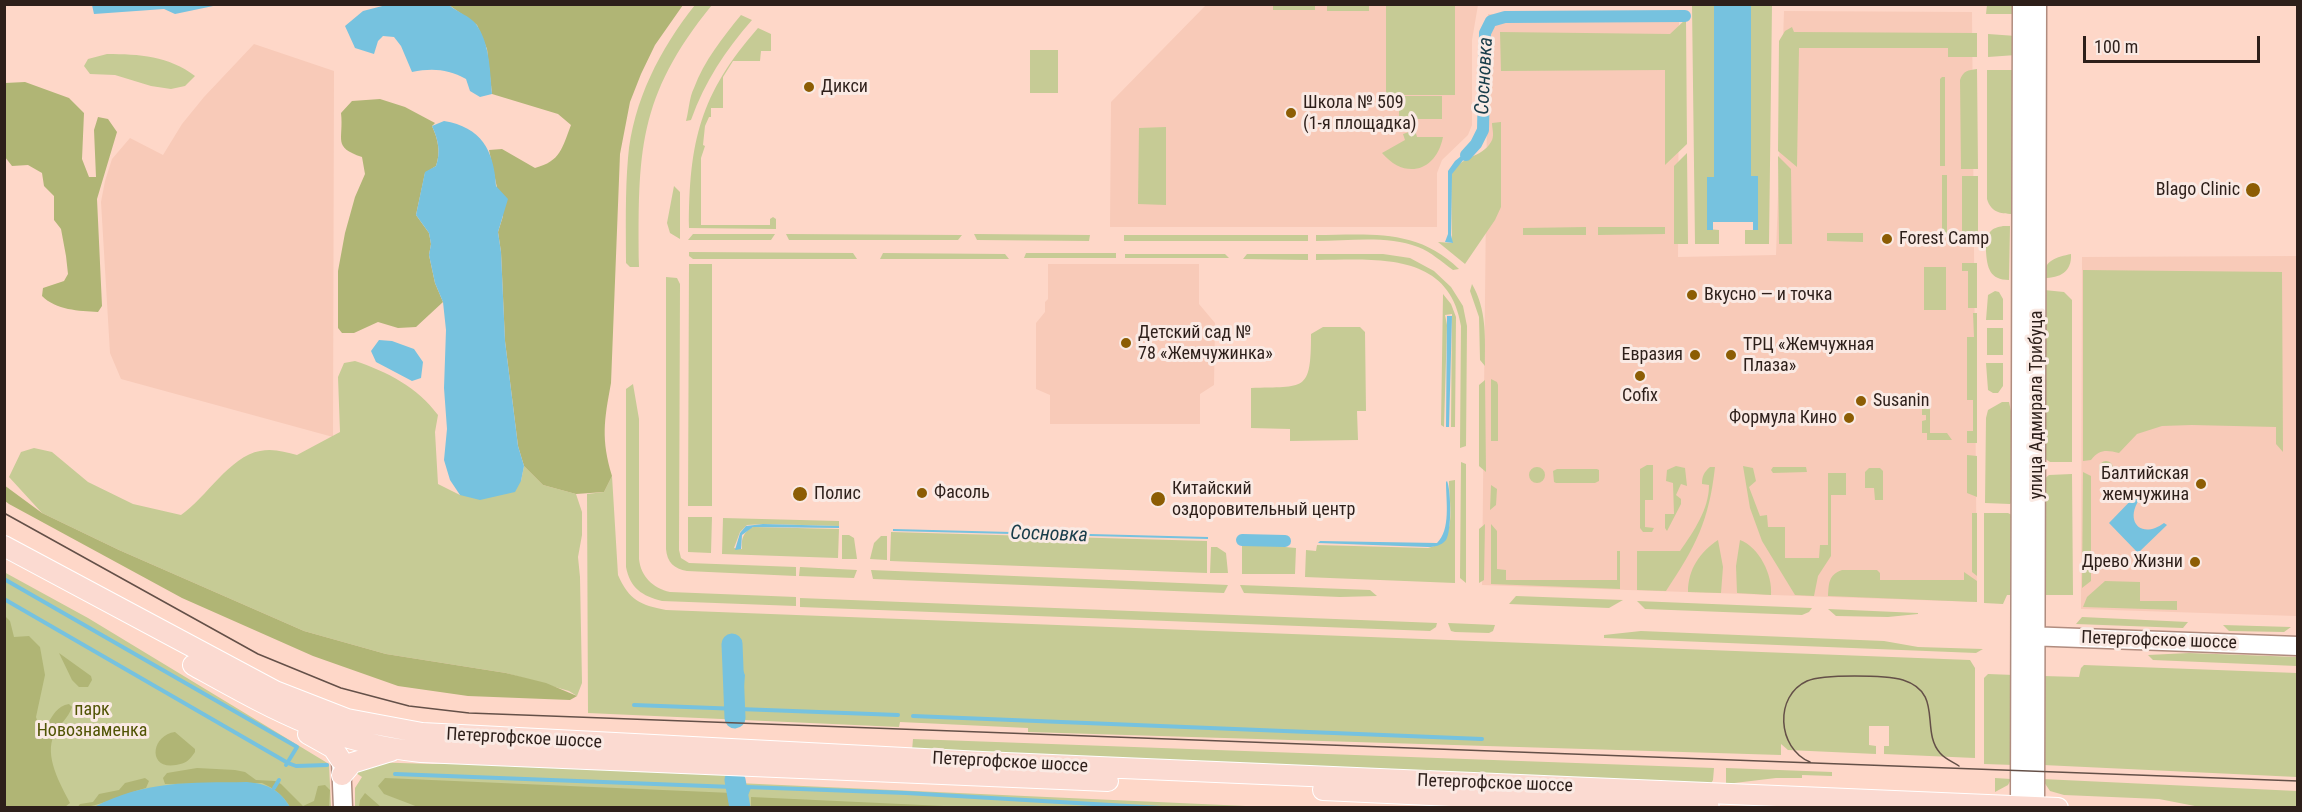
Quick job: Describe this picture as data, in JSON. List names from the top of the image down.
{
  "streets": {
    "main road": ["Петергофское шоссе"],
    "street": ["улица Адмирала Трибуца"]
  },
  "crossings": [
    ["улица Адмирала Трибуца", "Петергофское шоссе"]
  ],
  "water": ["Сосновка"],
  "parks": ["парк Новознаменка"],
  "places": [
    "Дикси",
    "Школа № 509 (1-я площадка)",
    "Blago Clinic",
    "Forest Camp",
    "Вкусно — и точка",
    "Детский сад № 78 «Жемчужинка»",
    "Евразия",
    "ТРЦ «Жемчужная Плаза»",
    "Cofix",
    "Susanin",
    "Формула Кино",
    "Балтийская жемчужина",
    "Фасоль",
    "Полис",
    "Китайский оздоровительный центр",
    "Древо Жизни"
  ],
  "scale_bar": "100 m"
}
